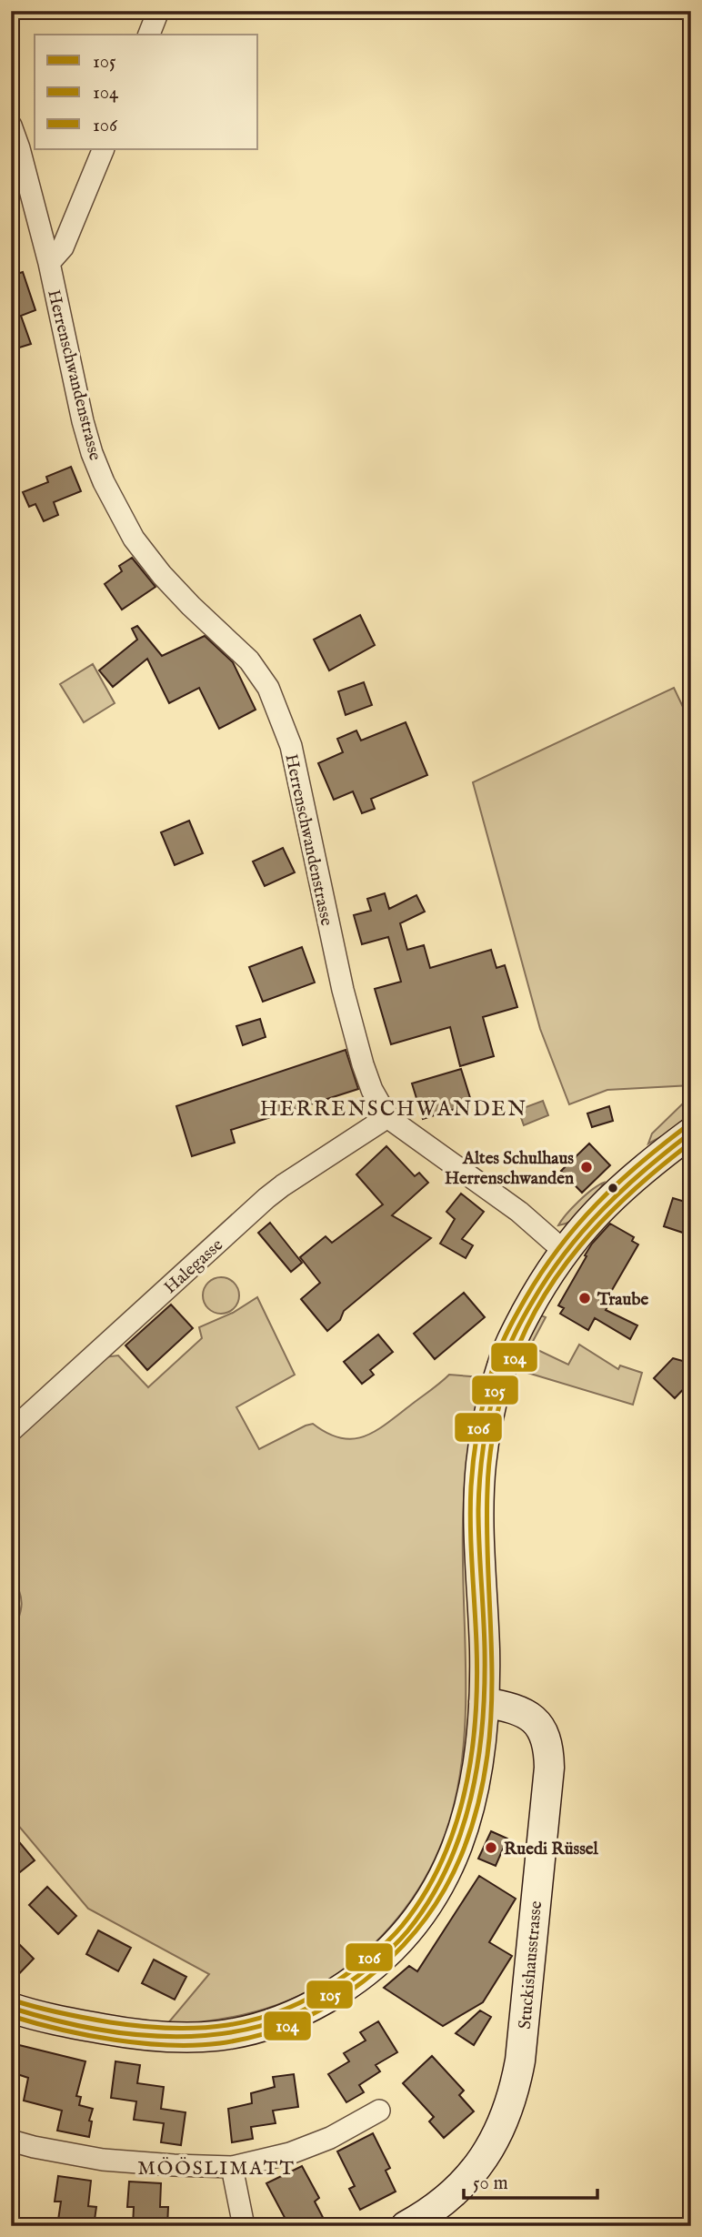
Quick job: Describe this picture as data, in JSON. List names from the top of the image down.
{
  "streets": {
    "main road": ["Stuckishausstrasse"],
    "street": ["Herrenschwandenstrasse", "Halegasse"]
  },
  "crossings": [
    ["Herrenschwandenstrasse", "Halegasse"]
  ],
  "districts": ["HERRENSCHWANDEN", "MÖÖSLIMATT"],
  "places": ["Altes Schulhaus Herrenschwanden", "Traube", "Ruedi Rüssel"],
  "lines": ["transit line 106", "transit line 105", "transit line 104"],
  "legend": ["105", "104", "106"],
  "scale_bar": "50 m"
}
